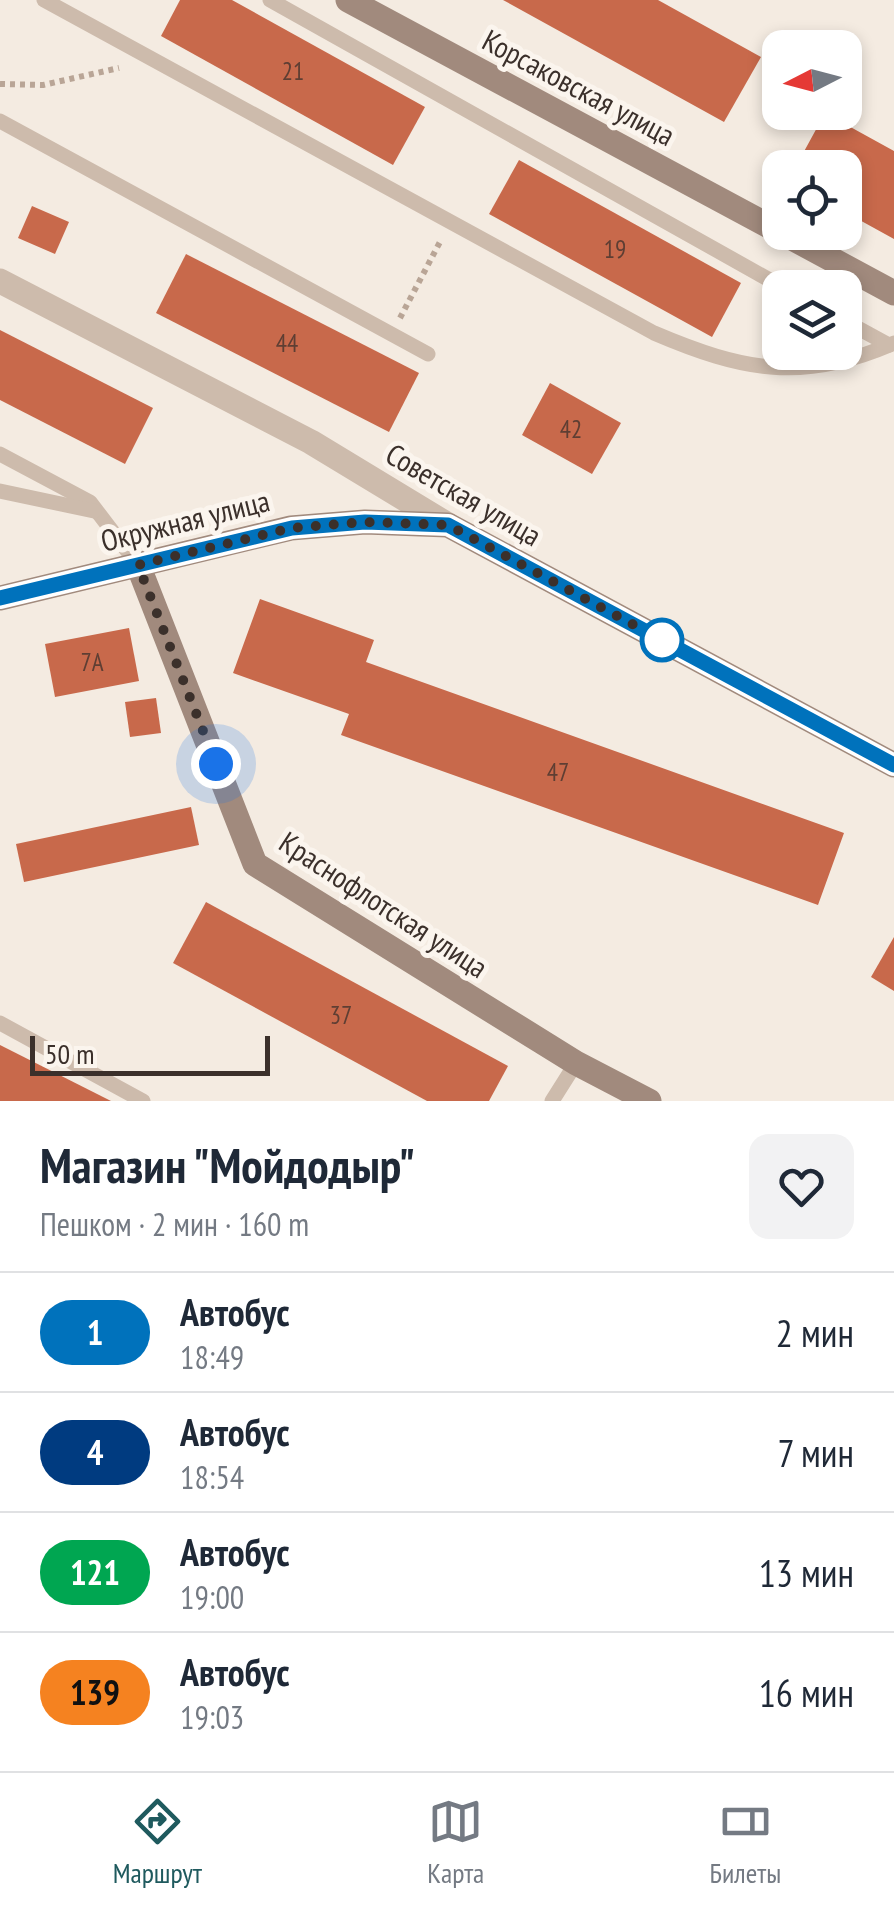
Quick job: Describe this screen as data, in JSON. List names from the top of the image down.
{
  "streets": {
    "street": [
      "Корсаковская улица",
      "Советская улица",
      "Окружная улица",
      "Краснофлотская улица"
    ]
  },
  "crossings": [
    ["Советская улица", "Окружная улица"],
    ["Окружная улица", "Краснофлотская улица"]
  ],
  "lines": ["bus line 1"],
  "house_numbers": [
    "21",
    "19",
    "44",
    "42",
    "7А",
    "47",
    "37"
  ],
  "scale_bar": "50 m",
  "north": "left",
  "page": {
    "scale": "50 m",
    "heading": ["Магазин \"Мойдодыр\"", "Пешком · 2 мин · 160 m"],
    "list": [
      {
        "mark": "1",
        "name": "Автобус",
        "note": "18:49",
        "value": "2 мин"
      },
      {
        "mark": "4",
        "name": "Автобус",
        "note": "18:54",
        "value": "7 мин"
      },
      {
        "mark": "121",
        "name": "Автобус",
        "note": "19:00",
        "value": "13 мин"
      },
      {
        "mark": "139",
        "name": "Автобус",
        "note": "19:03",
        "value": "16 мин"
      }
    ],
    "tabs": ["Маршрут", "Карта", "Билеты"]
  }
}
